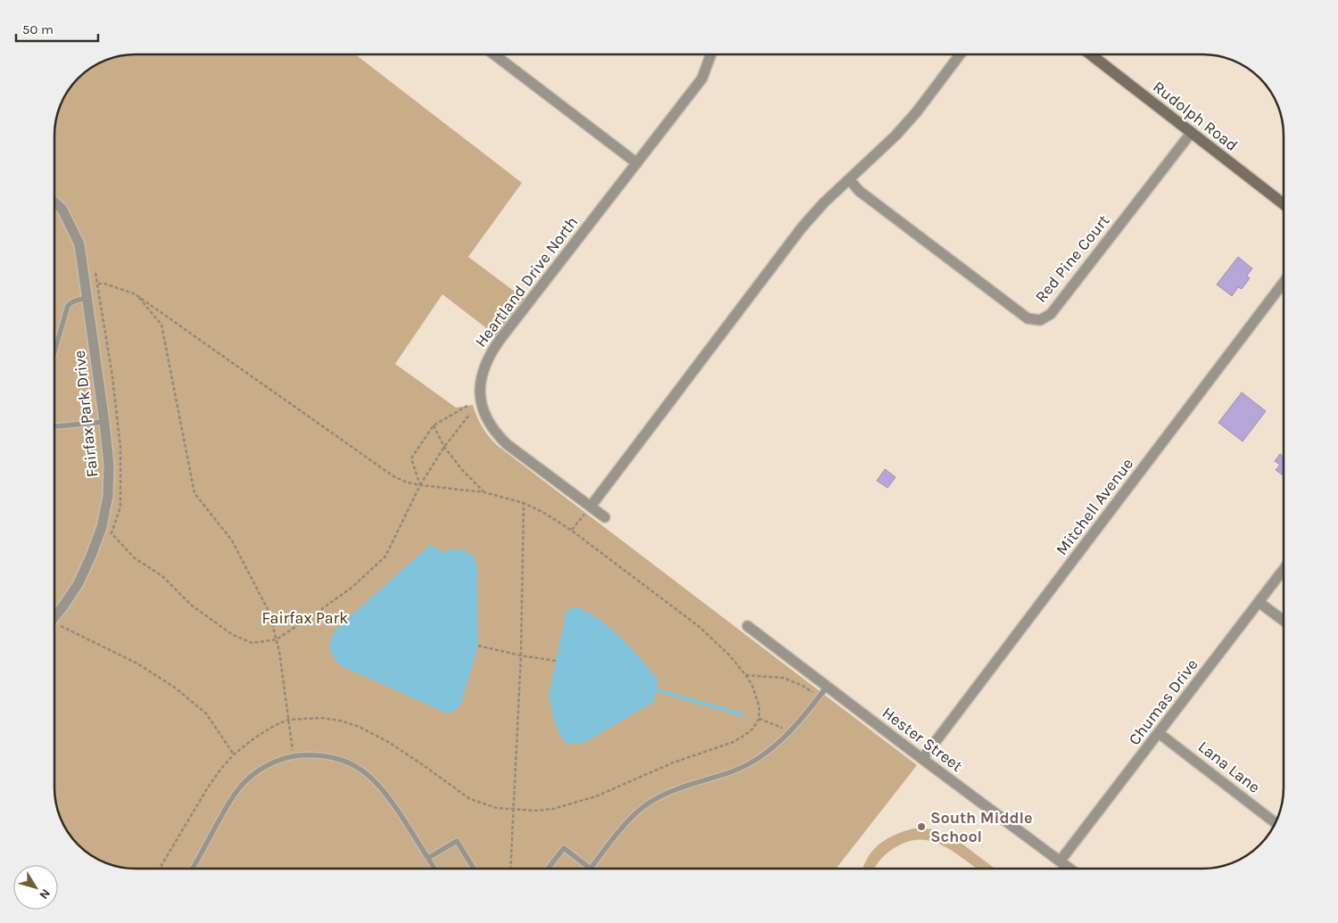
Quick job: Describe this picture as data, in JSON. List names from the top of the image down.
{
  "streets": {
    "street": [
      "Rudolph Road",
      "Red Pine Court",
      "Heartland Drive North",
      "Fairfax Park Drive",
      "Mitchell Avenue",
      "Chumas Drive",
      "Hester Street",
      "Lana Lane"
    ]
  },
  "crossings": [
    ["Rudolph Road", "Red Pine Court"],
    ["Mitchell Avenue", "Hester Street"],
    ["Chumas Drive", "Hester Street"],
    ["Chumas Drive", "Lana Lane"]
  ],
  "parks": ["Fairfax Park"],
  "places": ["South Middle School"],
  "scale_bar": "50 m",
  "north": "bottom right"
}
